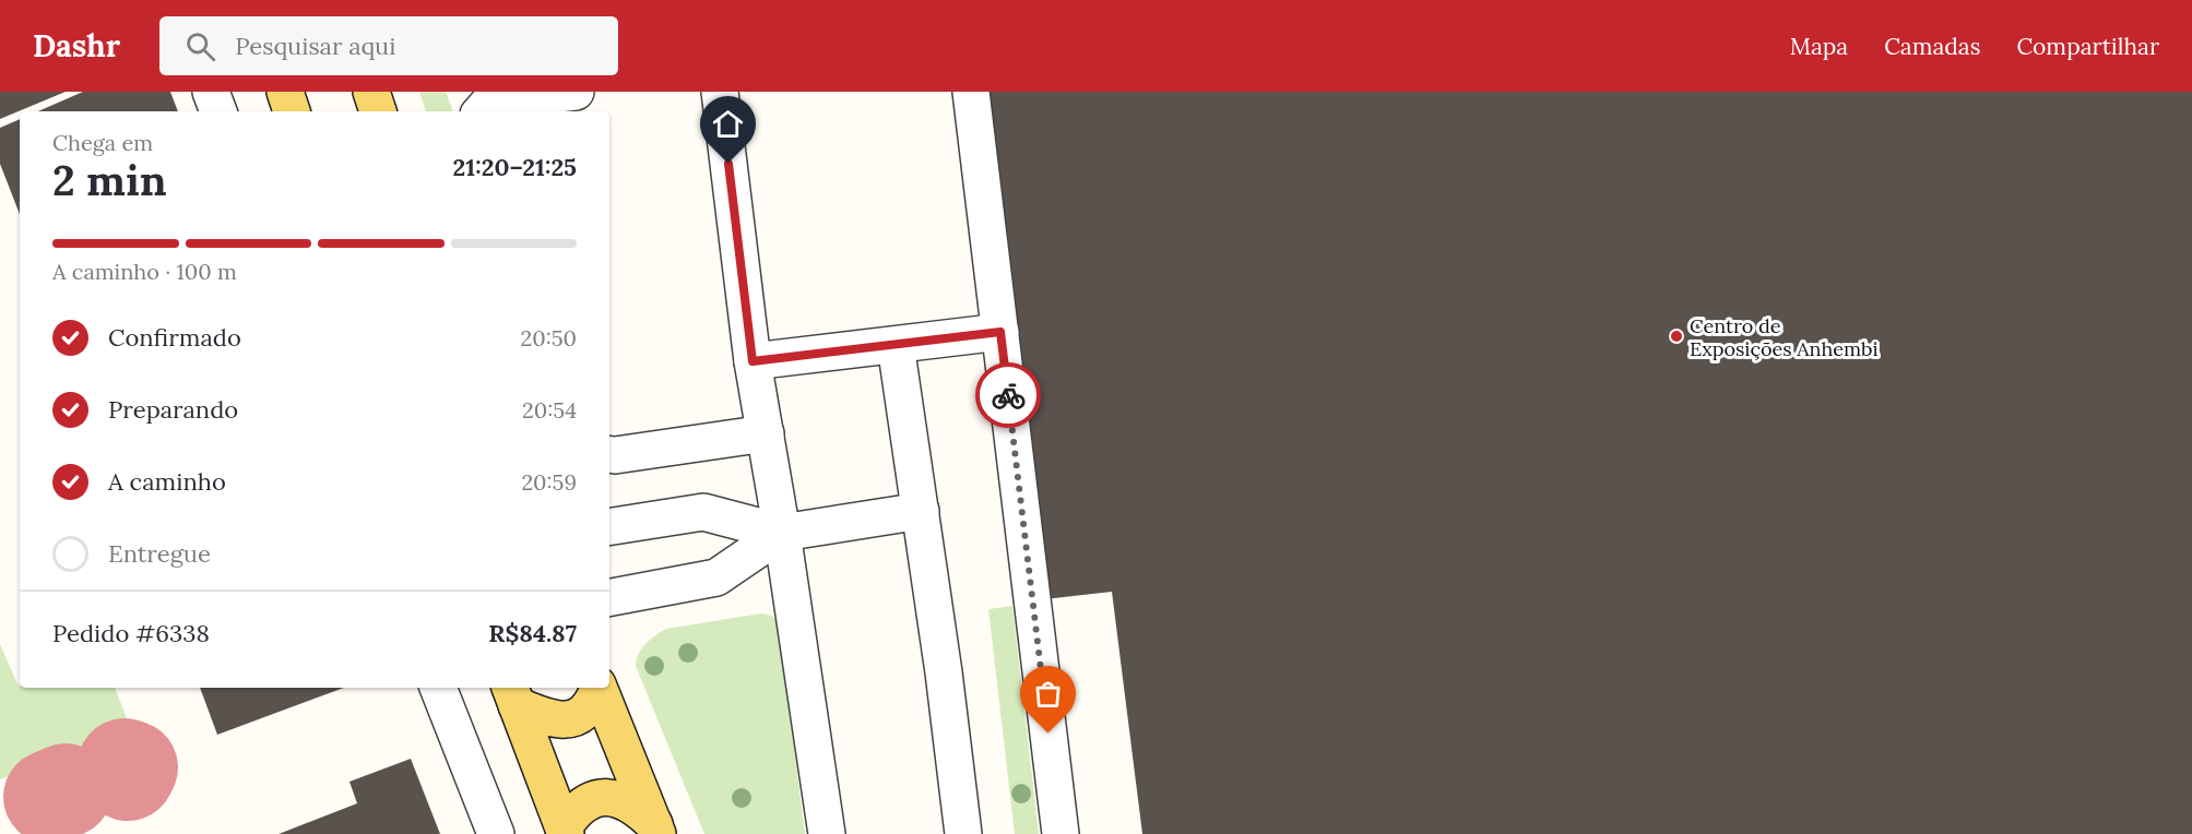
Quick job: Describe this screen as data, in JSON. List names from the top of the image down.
{
  "places": ["Centro de Exposições Anhembi"],
  "page": {
    "header": "Dashr",
    "search": "Pesquisar aqui",
    "nav": ["Mapa", "Camadas", "Compartilhar"],
    "heading": ["2 min", "Chega em", "21:20–21:25"],
    "panel": ["Pedido #6338", "R$84.87"],
    "bar": "A caminho · 100 m",
    "list": [
      ["Confirmado", "20:50"],
      ["Preparando", "20:54"],
      ["A caminho", "20:59"],
      "Entregue"
    ]
  }
}
